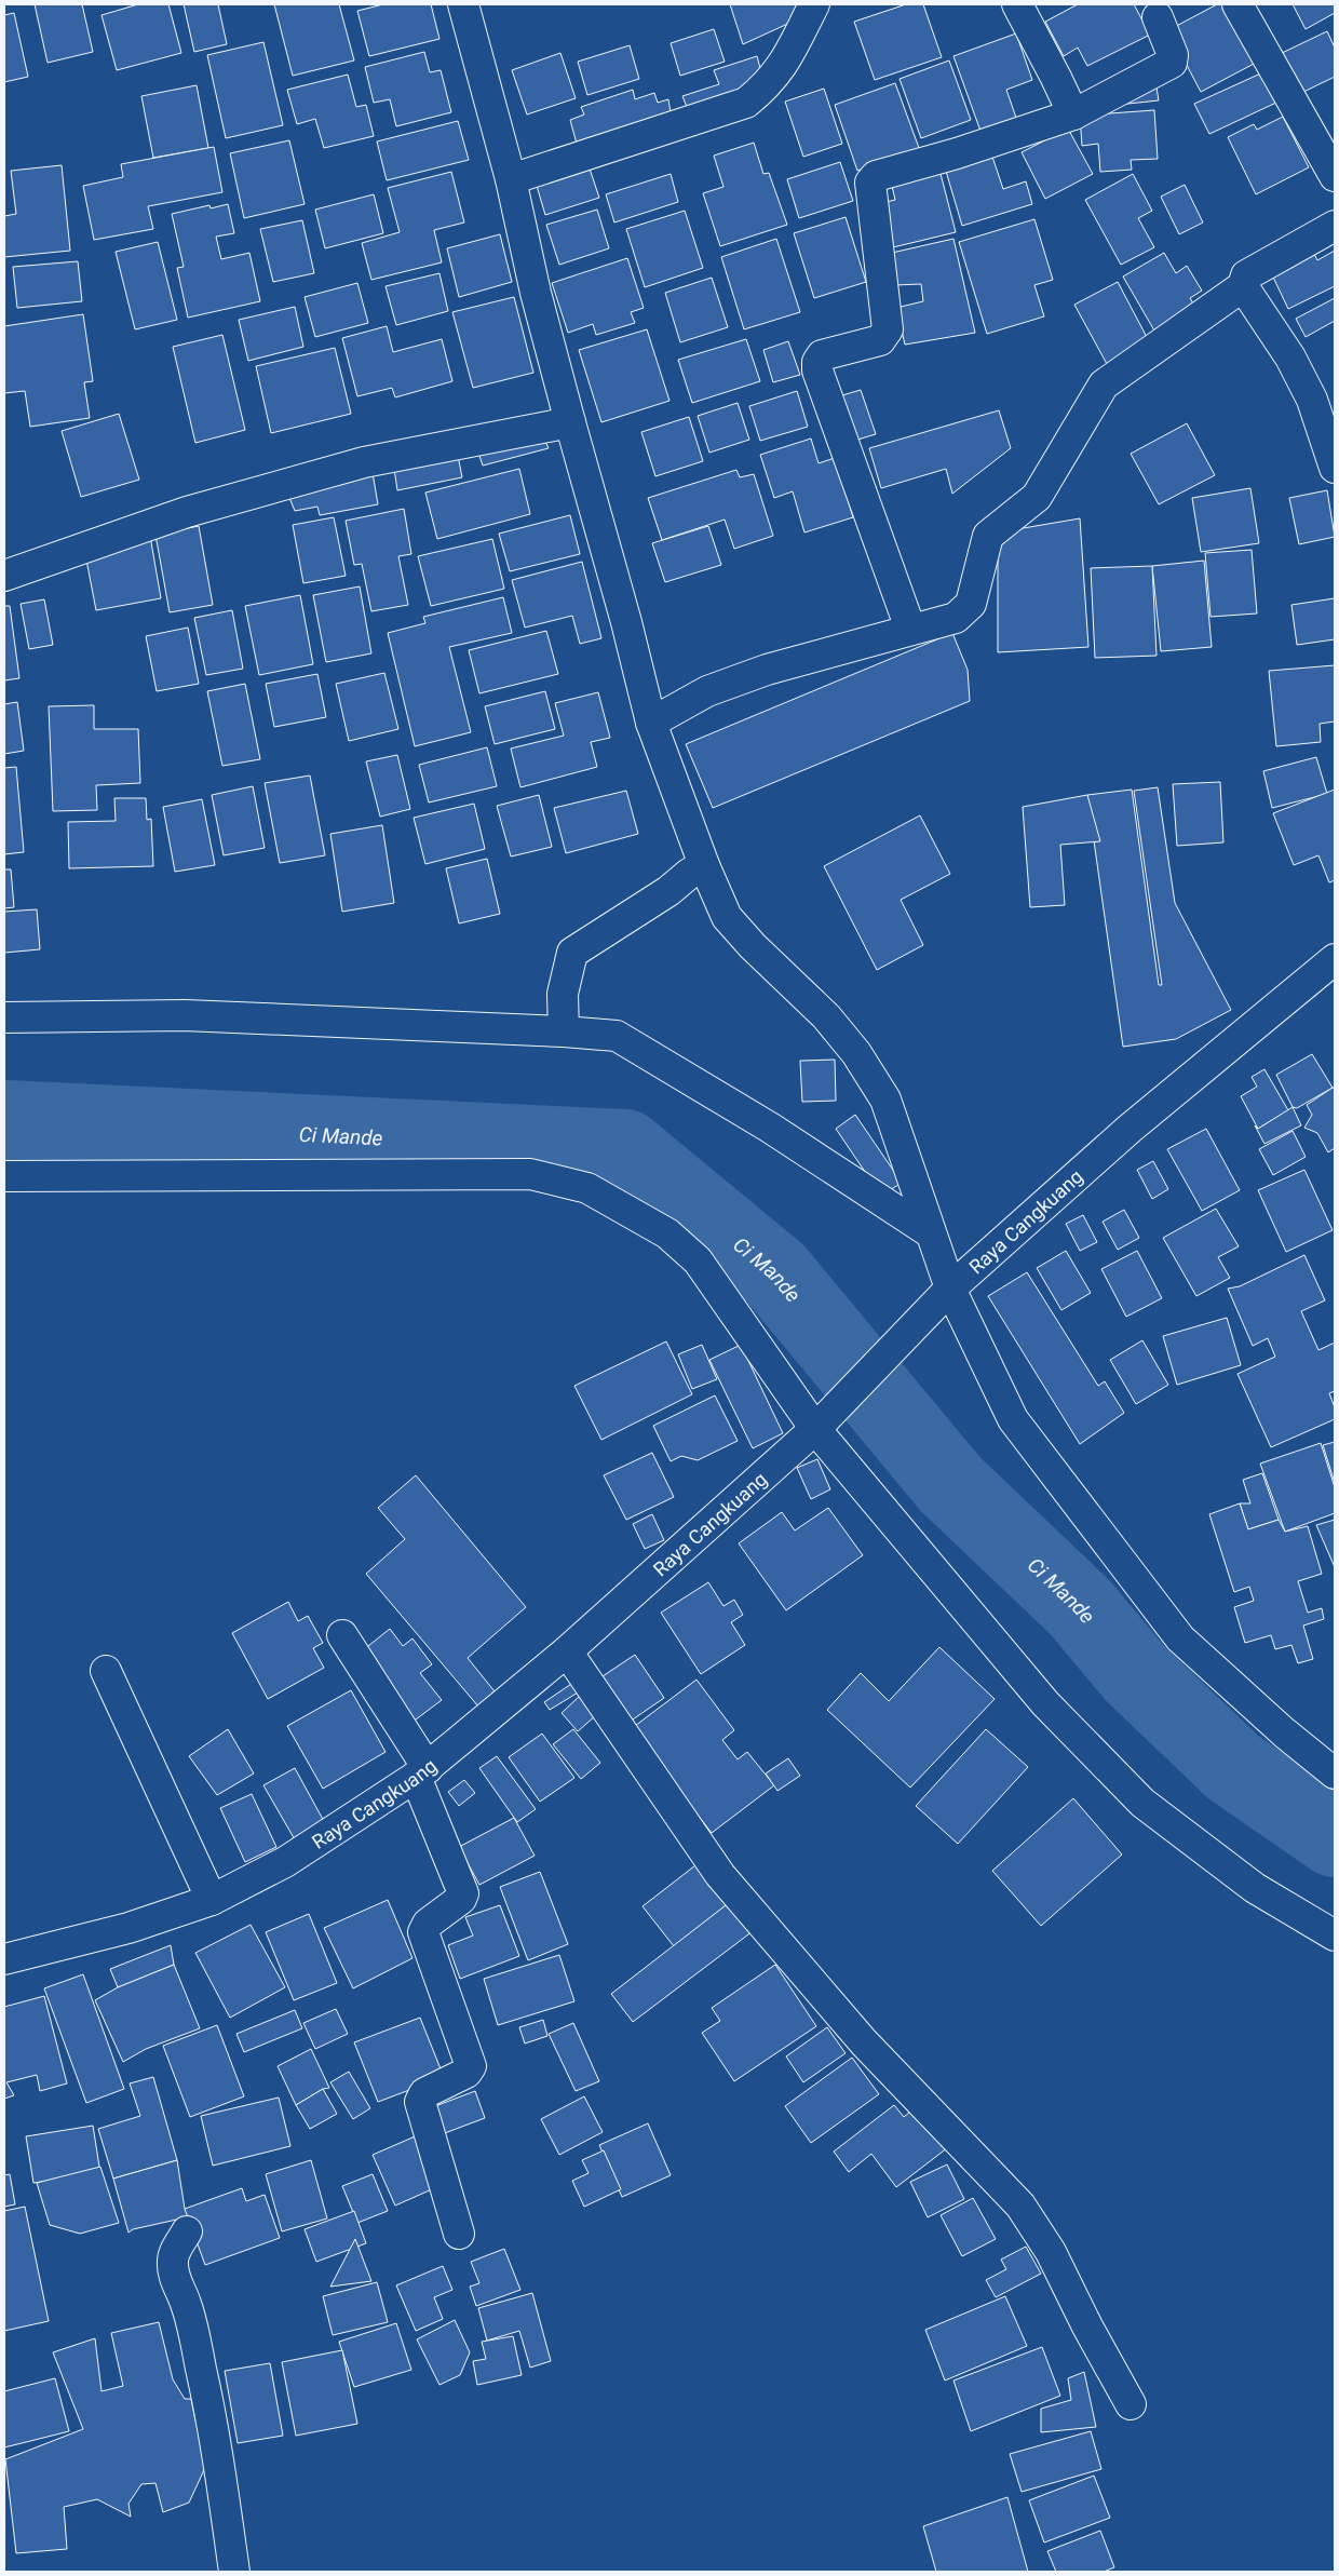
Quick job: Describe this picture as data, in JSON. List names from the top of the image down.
{
  "streets": {
    "street": ["Raya Cangkuang"]
  },
  "water": ["Ci Mande"]
}
